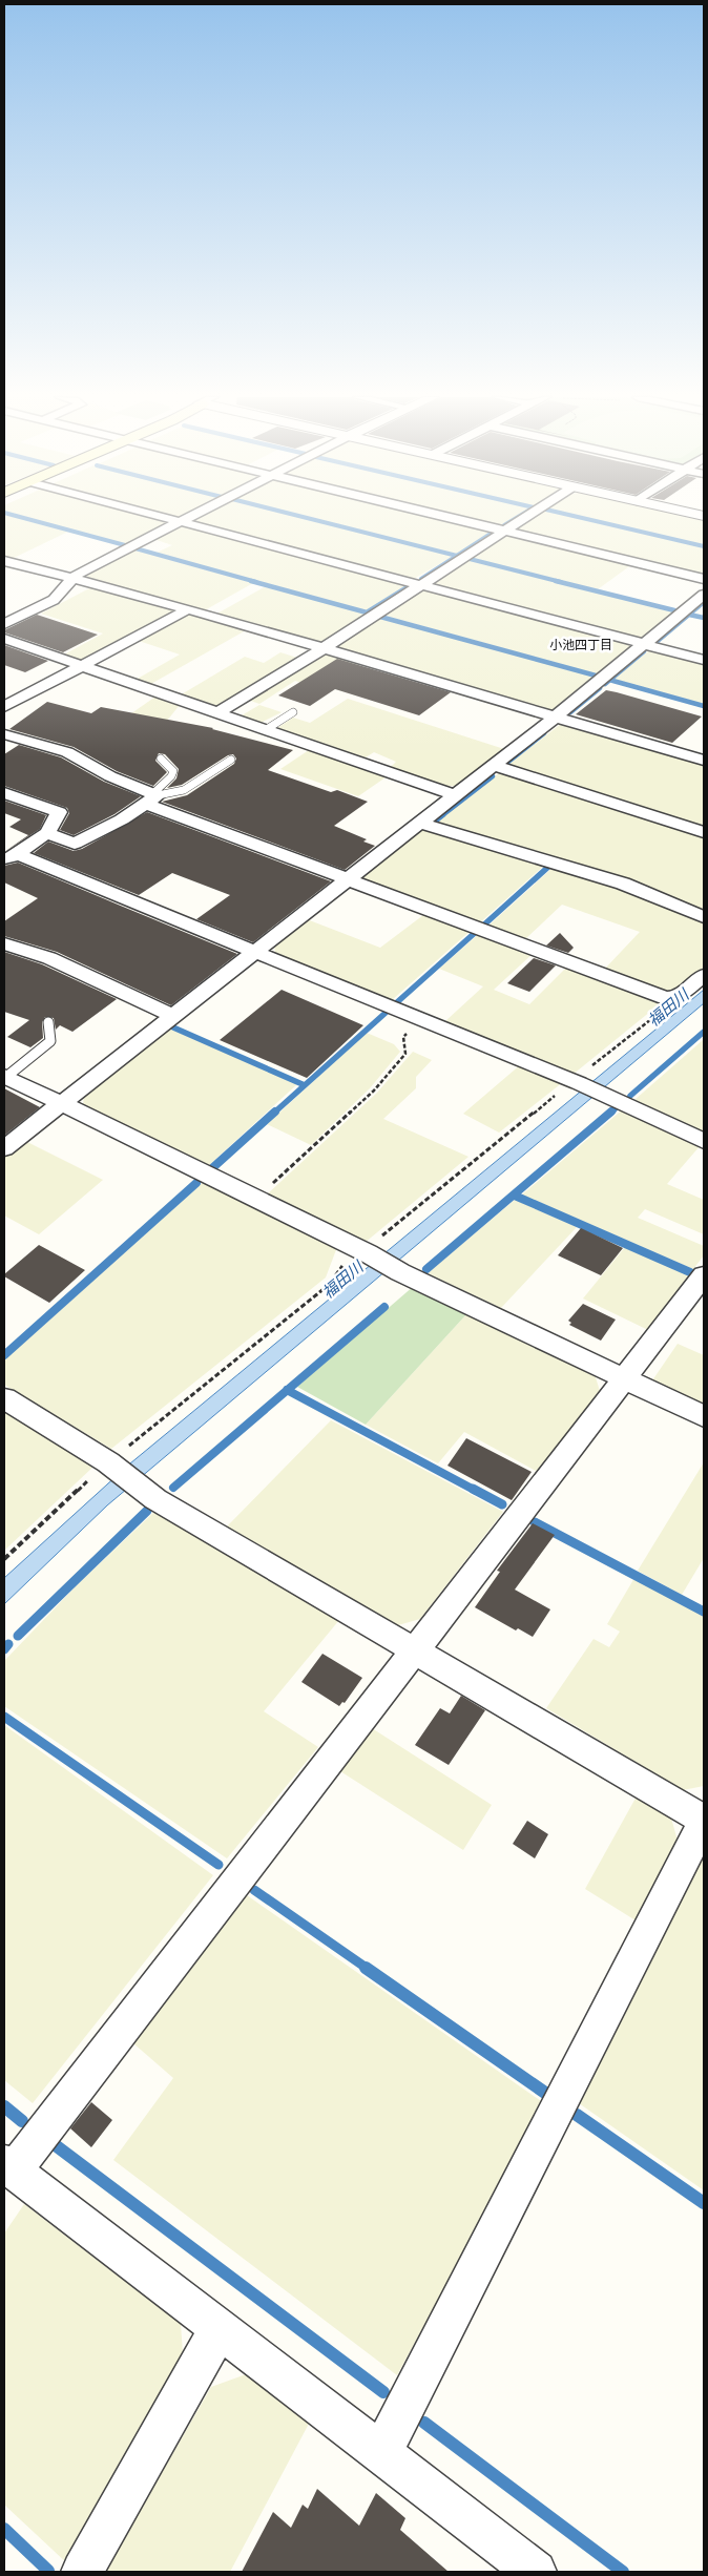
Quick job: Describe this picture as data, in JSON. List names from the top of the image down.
{
  "districts": ["小池四丁目"],
  "water": ["福田川"]
}
